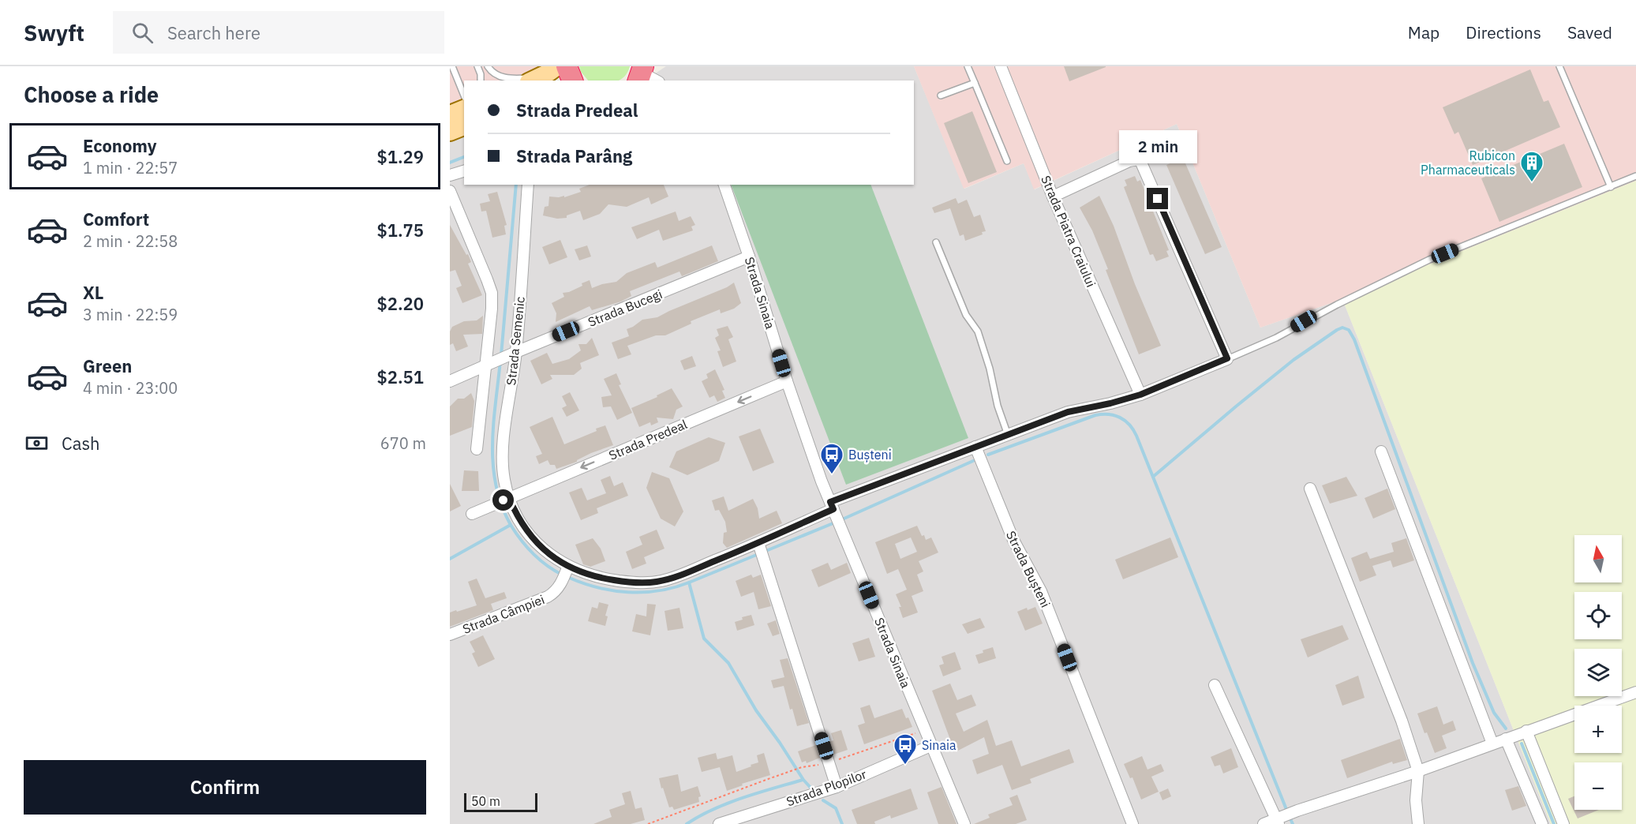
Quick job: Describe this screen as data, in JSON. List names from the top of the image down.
{
  "streets": {
    "street": [
      "Strada Piatra Craiului",
      "Strada Sinaia",
      "Strada Bucegi",
      "Strada Semenic",
      "Strada Predeal",
      "Strada Bușteni",
      "Strada Câmpiei",
      "Strada Plopilor"
    ]
  },
  "crossings": [
    ["Strada Sinaia", "Strada Bucegi"],
    ["Strada Sinaia", "Strada Predeal"],
    ["Strada Sinaia", "Strada Plopilor"],
    ["Strada Bucegi", "Strada Semenic"],
    ["Strada Semenic", "Strada Predeal"]
  ],
  "one_way": ["Strada Predeal"],
  "places": {
    "building": ["Rubicon Pharmaceuticals"],
    "bus stop": ["Bușteni", "Sinaia"]
  },
  "scale_bar": "50 m",
  "north": "top",
  "page": {
    "header": "Swyft",
    "search": "Search here",
    "nav": ["Map", "Directions", "Saved"],
    "heading": "Choose a ride",
    "banner": ["Strada Predeal", "Strada Parâng"],
    "list": [
      {
        "name": "Economy",
        "note": "1 min · 22:57",
        "value": "$1.29"
      },
      {
        "name": "Comfort",
        "note": "2 min · 22:58",
        "value": "$1.75"
      },
      {
        "name": "XL",
        "note": "3 min · 22:59",
        "value": "$2.20"
      },
      {
        "name": "Green",
        "note": "4 min · 23:00",
        "value": "$2.51"
      }
    ],
    "bubble": "2 min",
    "pay": ["Cash", "670 m"],
    "map_buttons": ["+", "−"],
    "buttons": "Confirm",
    "scale": "50 m"
  }
}
